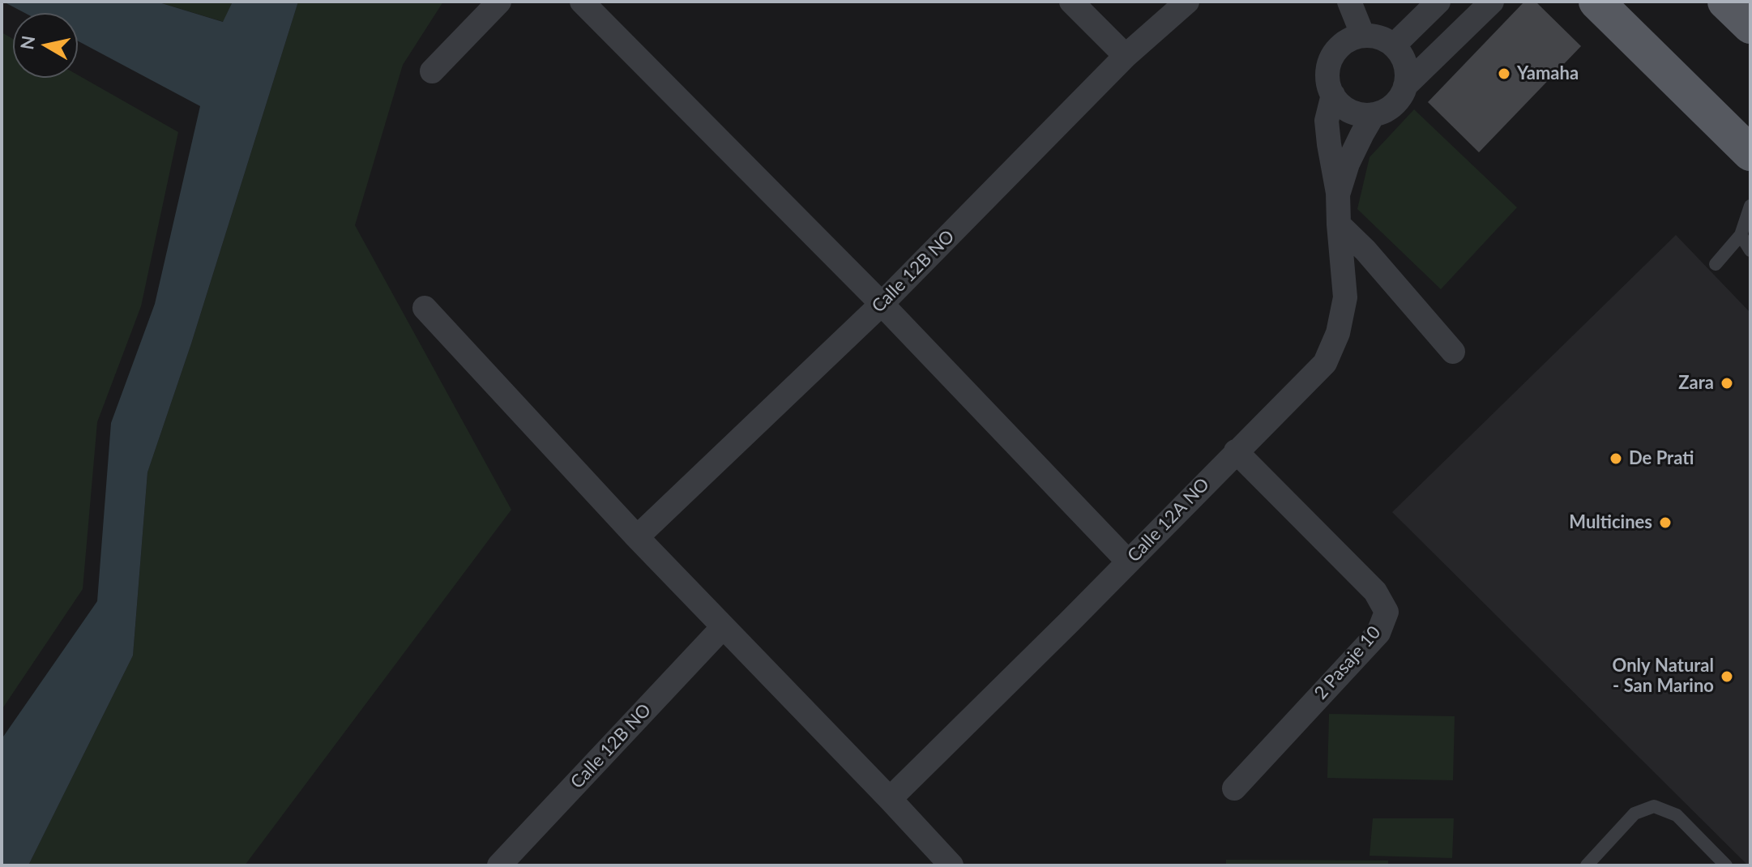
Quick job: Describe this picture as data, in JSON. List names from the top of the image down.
{
  "streets": {
    "street": ["Calle 12B NO", "Calle 12A NO", "2 Pasaje 10"]
  },
  "crossings": [
    ["Calle 12A NO", "2 Pasaje 10"]
  ],
  "places": [
    "Yamaha",
    "Zara",
    "De Prati",
    "Multicines",
    "Only Natural - San Marino"
  ],
  "north": "left"
}
